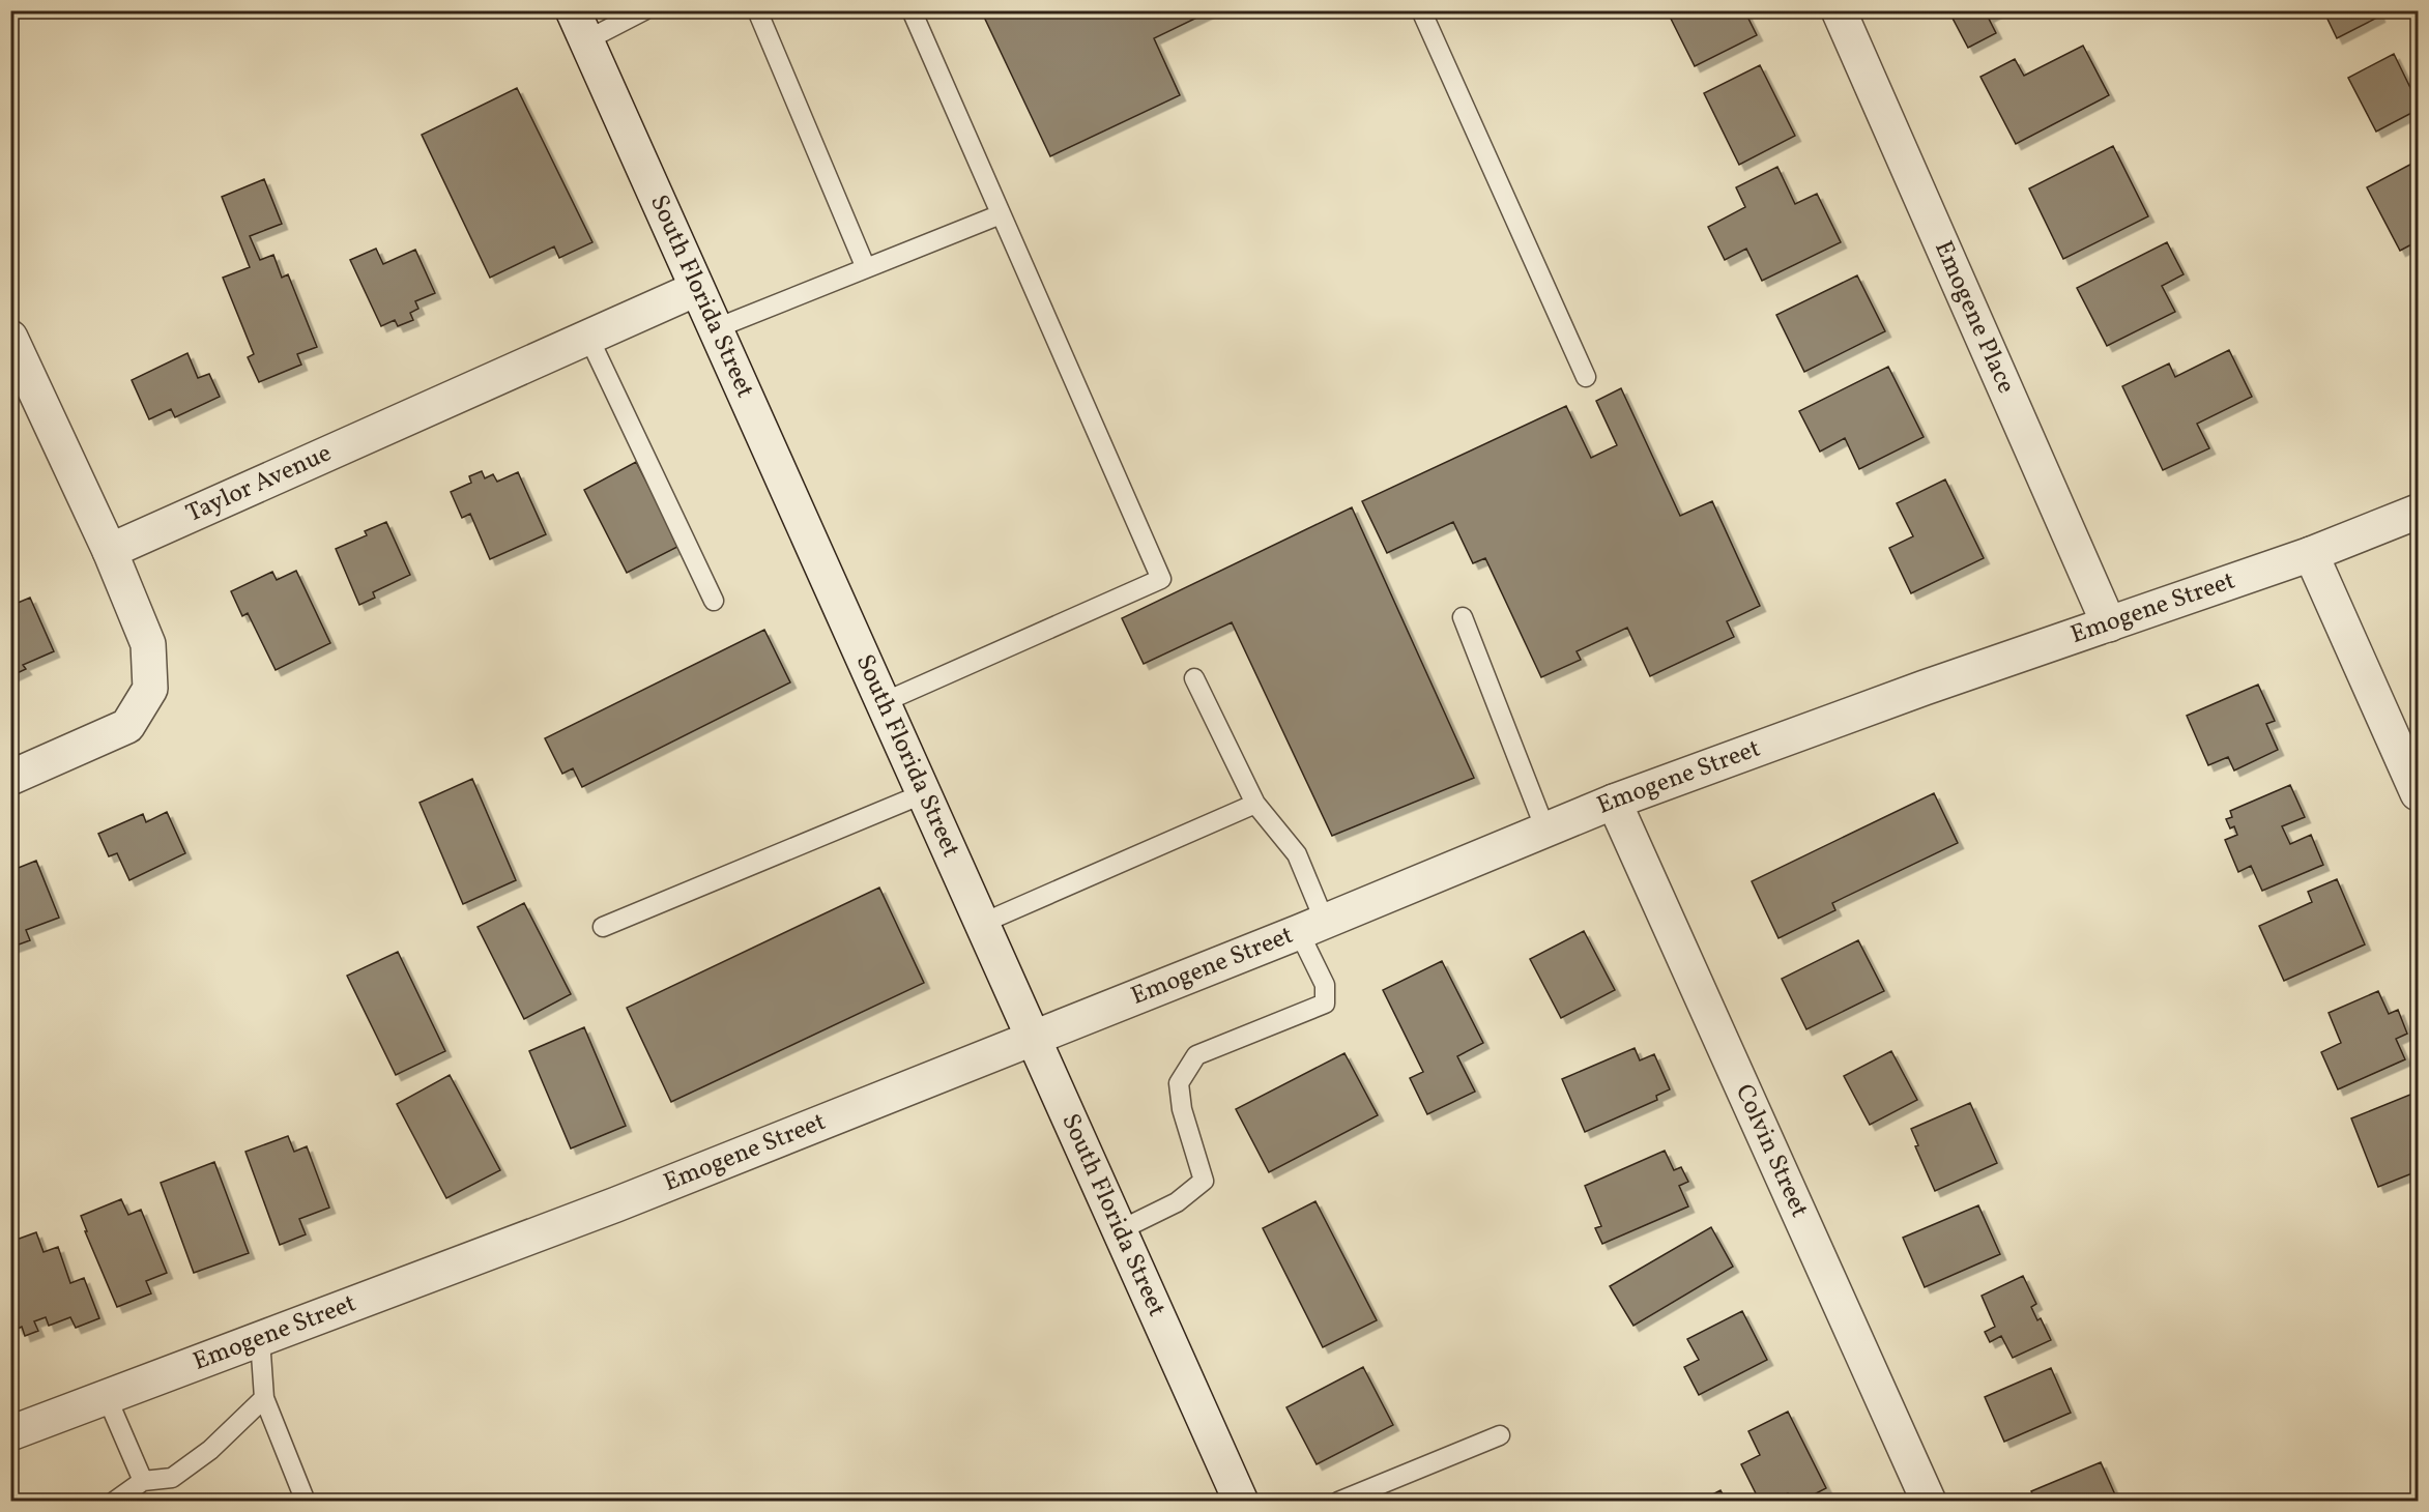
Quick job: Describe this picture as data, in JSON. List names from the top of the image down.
{
  "streets": {
    "street": [
      "South Florida Street",
      "Emogene Place",
      "Taylor Avenue",
      "Emogene Street",
      "Colvin Street"
    ]
  },
  "crossings": [
    ["South Florida Street", "Taylor Avenue"],
    ["South Florida Street", "Emogene Street"],
    ["Emogene Place", "Emogene Street"],
    ["Emogene Street", "Colvin Street"]
  ]
}
